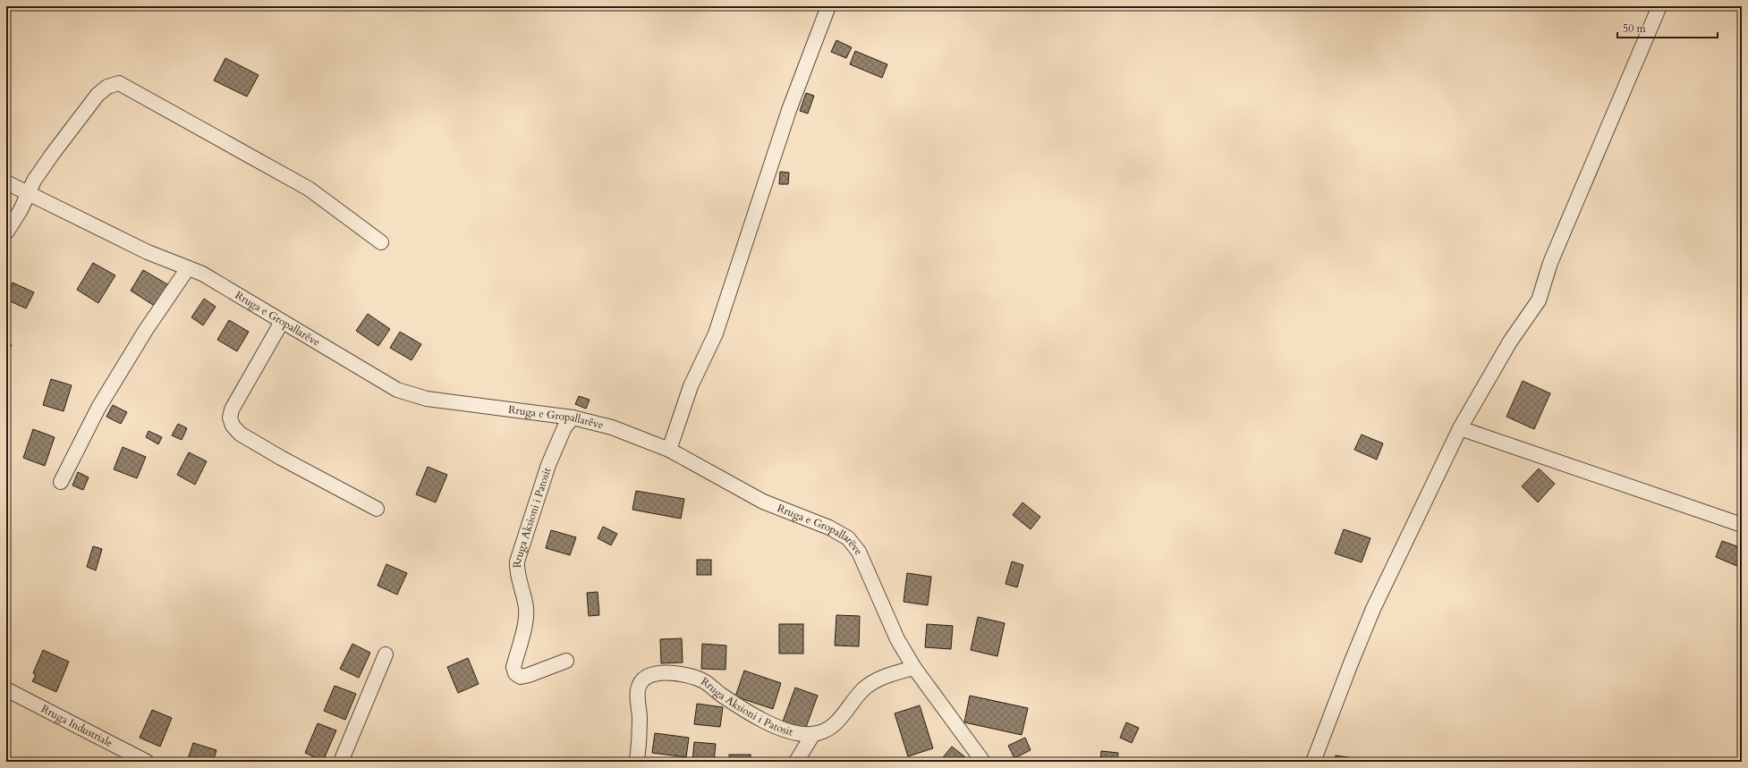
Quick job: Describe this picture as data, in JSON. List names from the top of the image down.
{
  "streets": {
    "street": ["Rruga e Gropallarëve", "Rruga Aksioni i Patosit", "Rruga Industriale"]
  },
  "crossings": [
    ["Rruga e Gropallarëve", "Rruga Aksioni i Patosit"]
  ],
  "scale_bar": "50 m"
}
